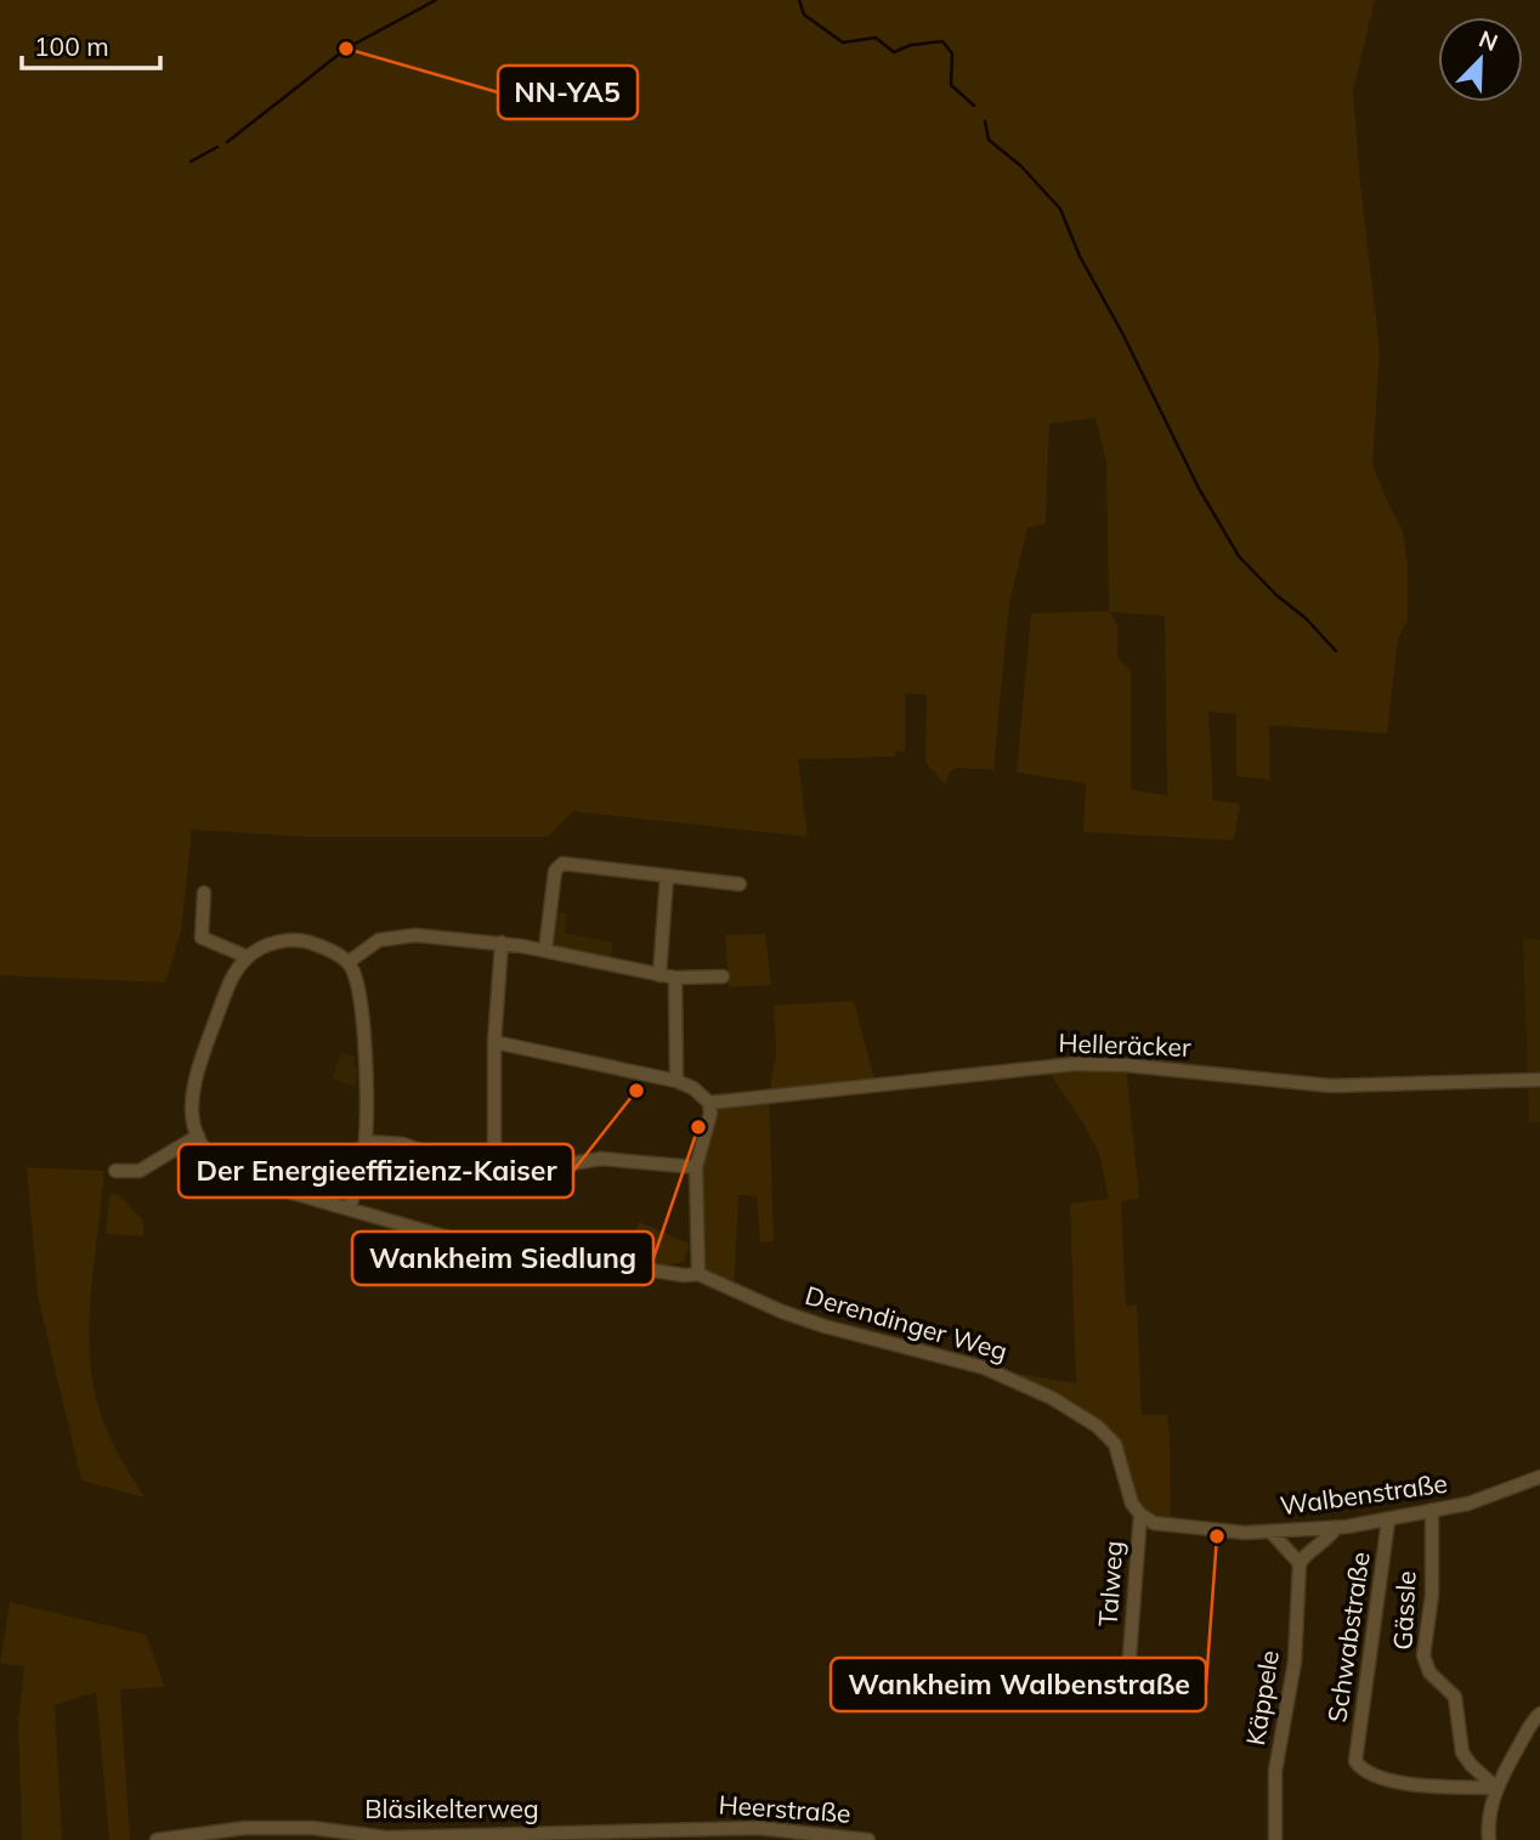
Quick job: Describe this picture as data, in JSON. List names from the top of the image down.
{
  "streets": {
    "street": [
      "Helleräcker",
      "Derendinger Weg",
      "Walbenstraße",
      "Talweg",
      "Gässle",
      "Schwabstraße",
      "Käppele",
      "Bläsikelterweg",
      "Heerstraße"
    ]
  },
  "crossings": [
    ["Derendinger Weg", "Walbenstraße"],
    ["Derendinger Weg", "Talweg"],
    ["Walbenstraße", "Talweg"],
    ["Walbenstraße", "Gässle"],
    ["Walbenstraße", "Schwabstraße"],
    ["Gässle", "Schwabstraße"],
    ["Bläsikelterweg", "Heerstraße"]
  ],
  "places": [
    "NN-YA5",
    "Der Energieeffizienz-Kaiser",
    "Wankheim Siedlung",
    "Wankheim Walbenstraße"
  ],
  "scale_bar": "100 m",
  "north": "top right"
}
